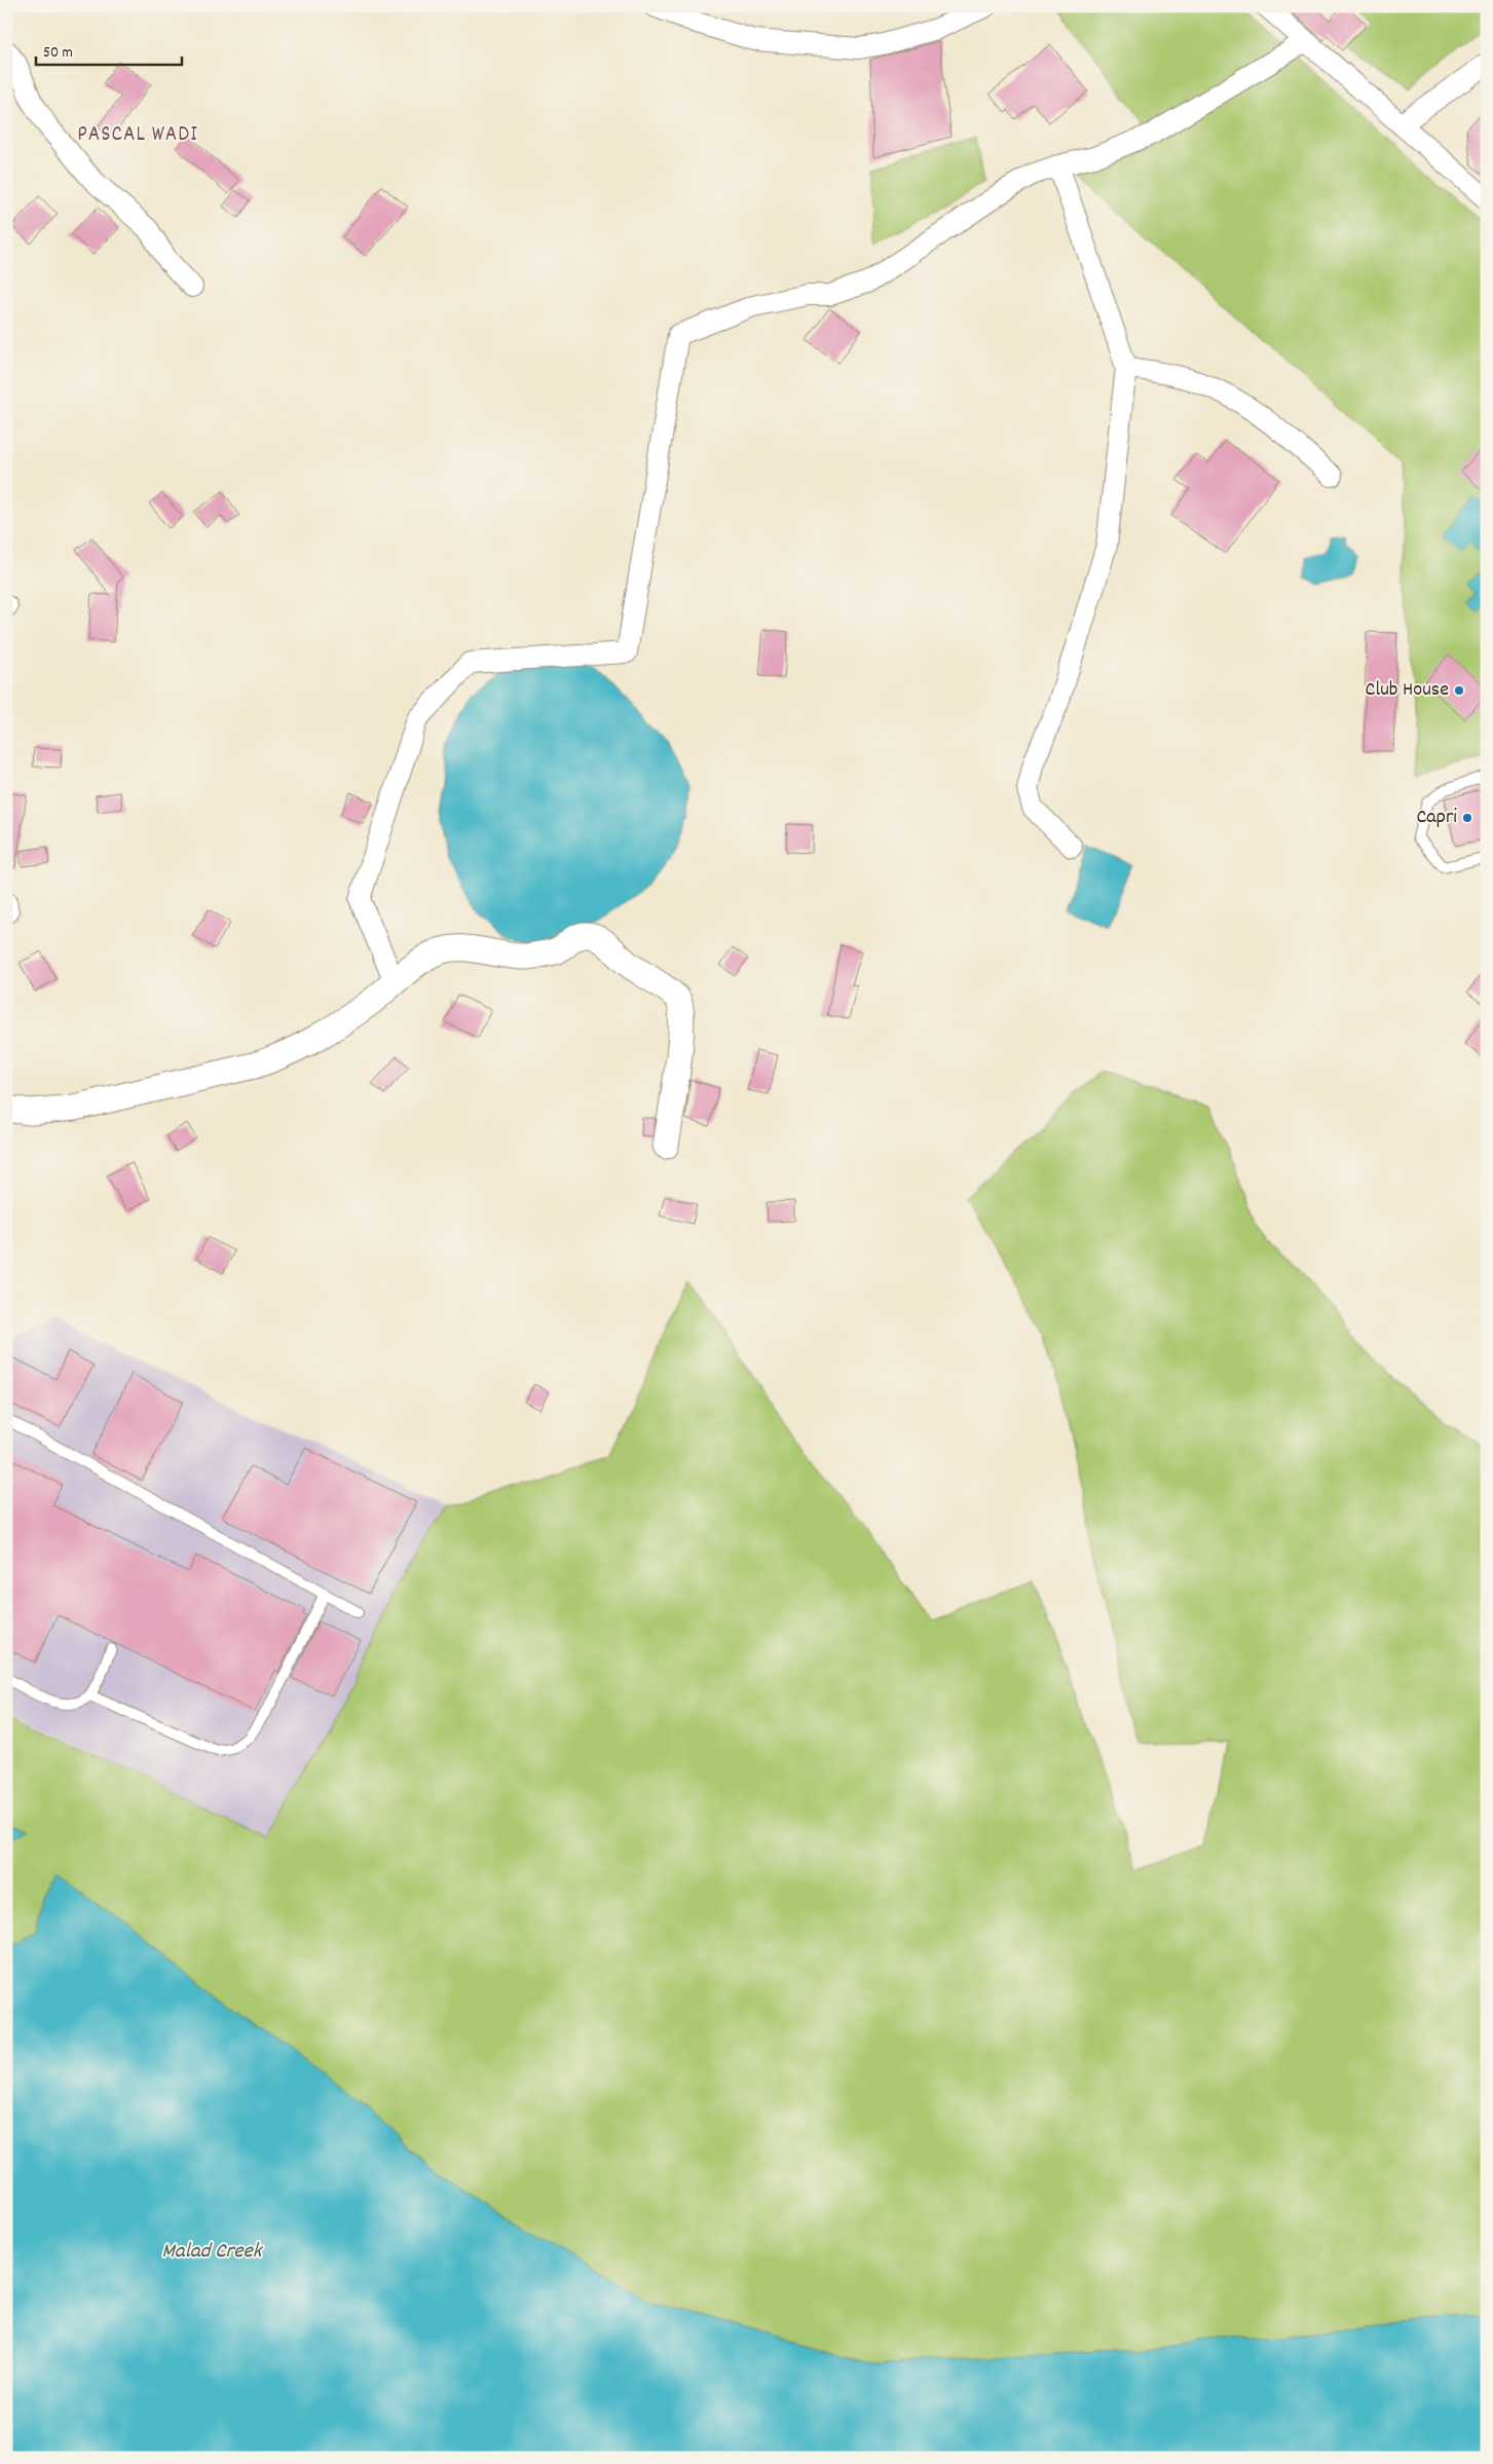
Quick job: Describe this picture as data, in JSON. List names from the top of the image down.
{
  "districts": ["PASCAL WADI"],
  "water": ["Malad Creek"],
  "places": ["Club House", "Capri"],
  "scale_bar": "50 m"
}
